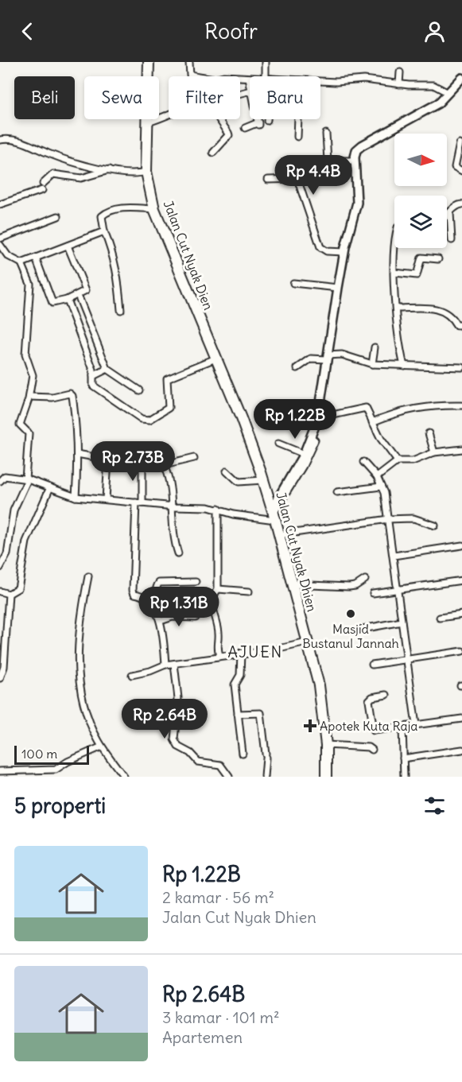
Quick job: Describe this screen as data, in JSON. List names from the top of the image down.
{
  "streets": {
    "highway": ["Jalan Cut Nyak Dien", "Jalan Cut Nyak Dhien"]
  },
  "crossings": [
    ["Jalan Cut Nyak Dien", "Jalan Cut Nyak Dhien"]
  ],
  "districts": ["AJUEN"],
  "places": {
    "other": ["Masjid Bustanul Jannah"],
    "health": ["Apotek Kuta Raja"]
  },
  "scale_bar": "100 m",
  "north": "right",
  "page": {
    "header": "Roofr",
    "chip": [
      "Beli",
      "Sewa",
      "Filter",
      "Baru"
    ],
    "price": [
      "Rp 4.4B",
      "Rp 1.22B",
      "Rp 2.73B",
      "Rp 1.31B",
      "Rp 2.64B"
    ],
    "scale": "100 m",
    "heading": "5 properti",
    "list": [
      {
        "name": "Rp 1.22B",
        "note": "2 kamar · 56 m² · Jalan Cut Nyak Dhien"
      },
      {
        "name": "Rp 2.64B",
        "note": "3 kamar · 101 m² · Apartemen"
      }
    ]
  }
}
